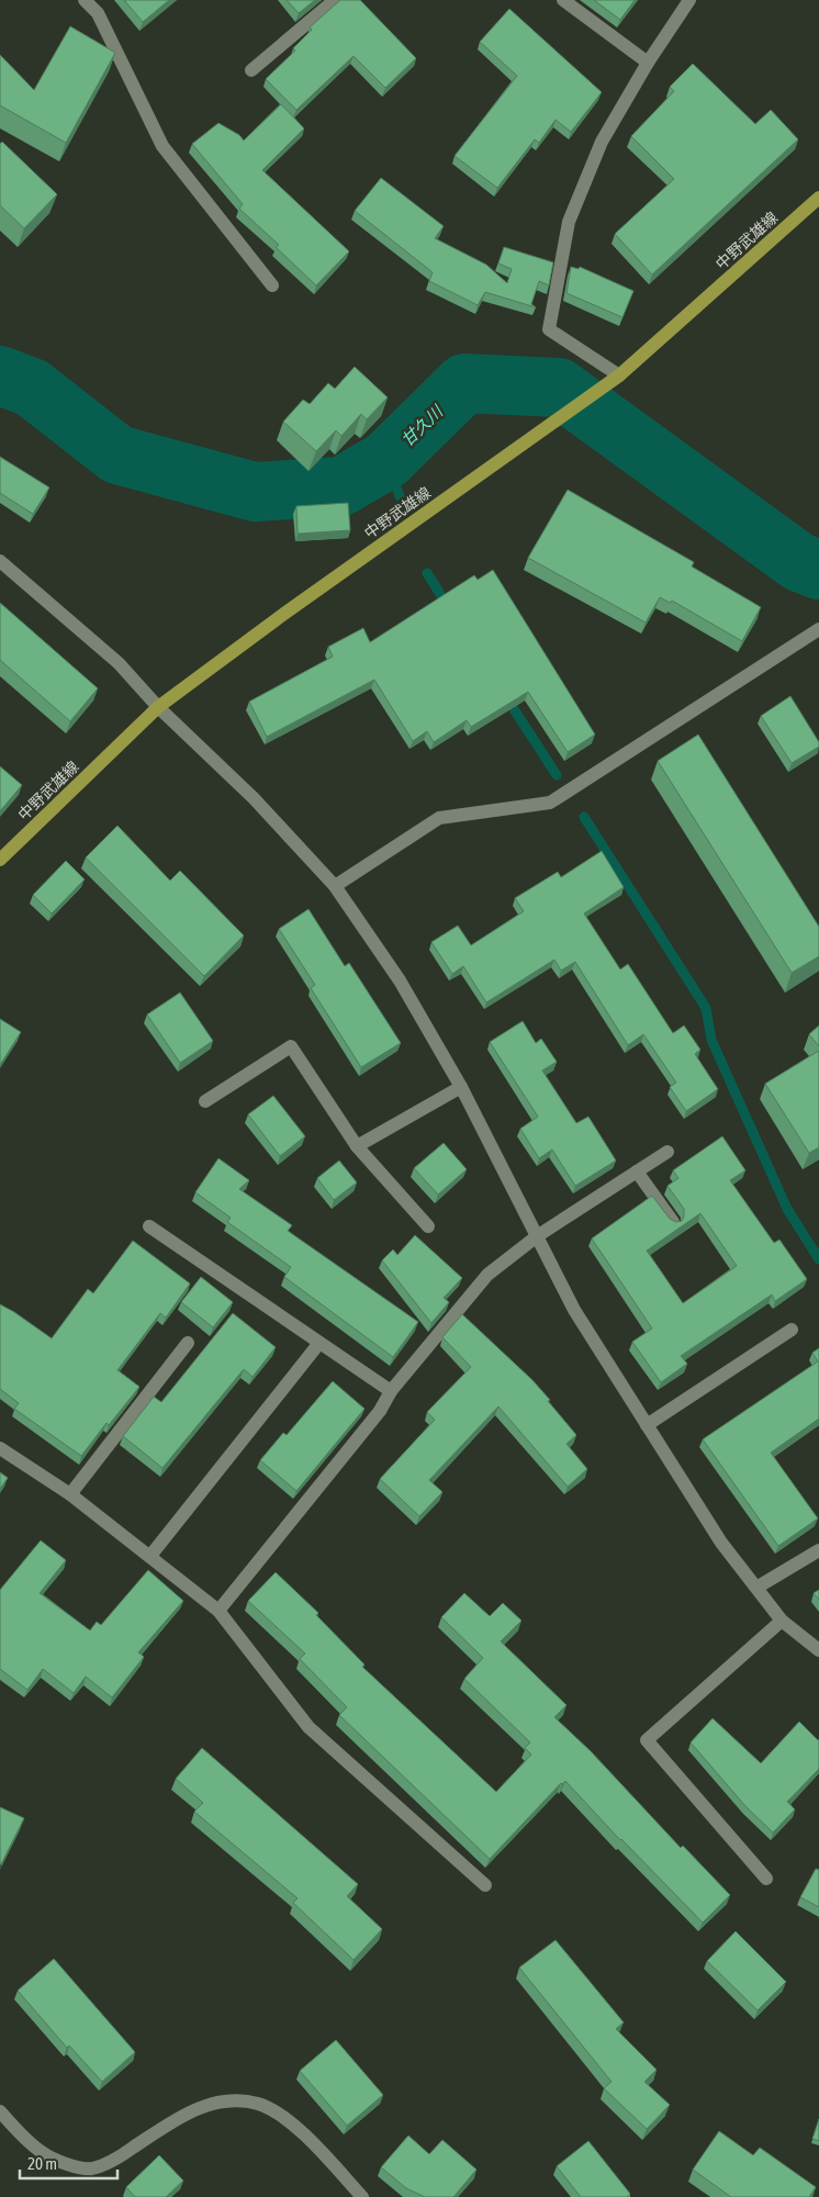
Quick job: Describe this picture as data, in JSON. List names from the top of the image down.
{
  "streets": {
    "main road": ["中野武雄線"]
  },
  "water": ["甘久川"],
  "scale_bar": "20 m"
}
